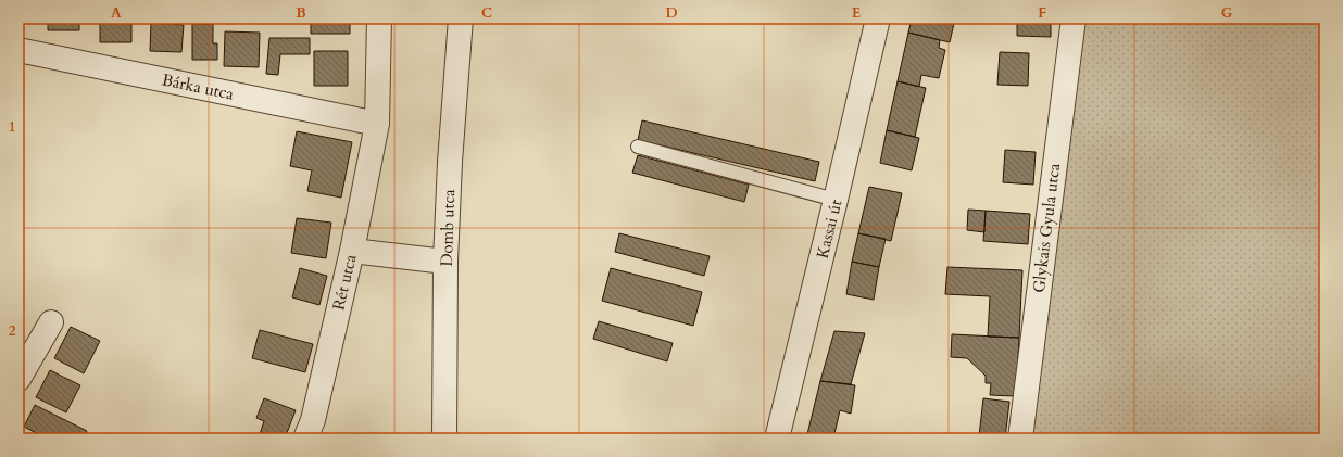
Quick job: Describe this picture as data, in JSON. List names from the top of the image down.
{
  "streets": {
    "street": [
      "Bárka utca",
      "Domb utca",
      "Glykais Gyula utca",
      "Kassai út",
      "Rét utca"
    ]
  },
  "crossings": [
    ["Bárka utca", "Rét utca"]
  ],
  "grid": {
    "columns": [
      "A",
      "B",
      "C",
      "D",
      "E",
      "F",
      "G"
    ],
    "rows": ["1", "2"]
  }
}
